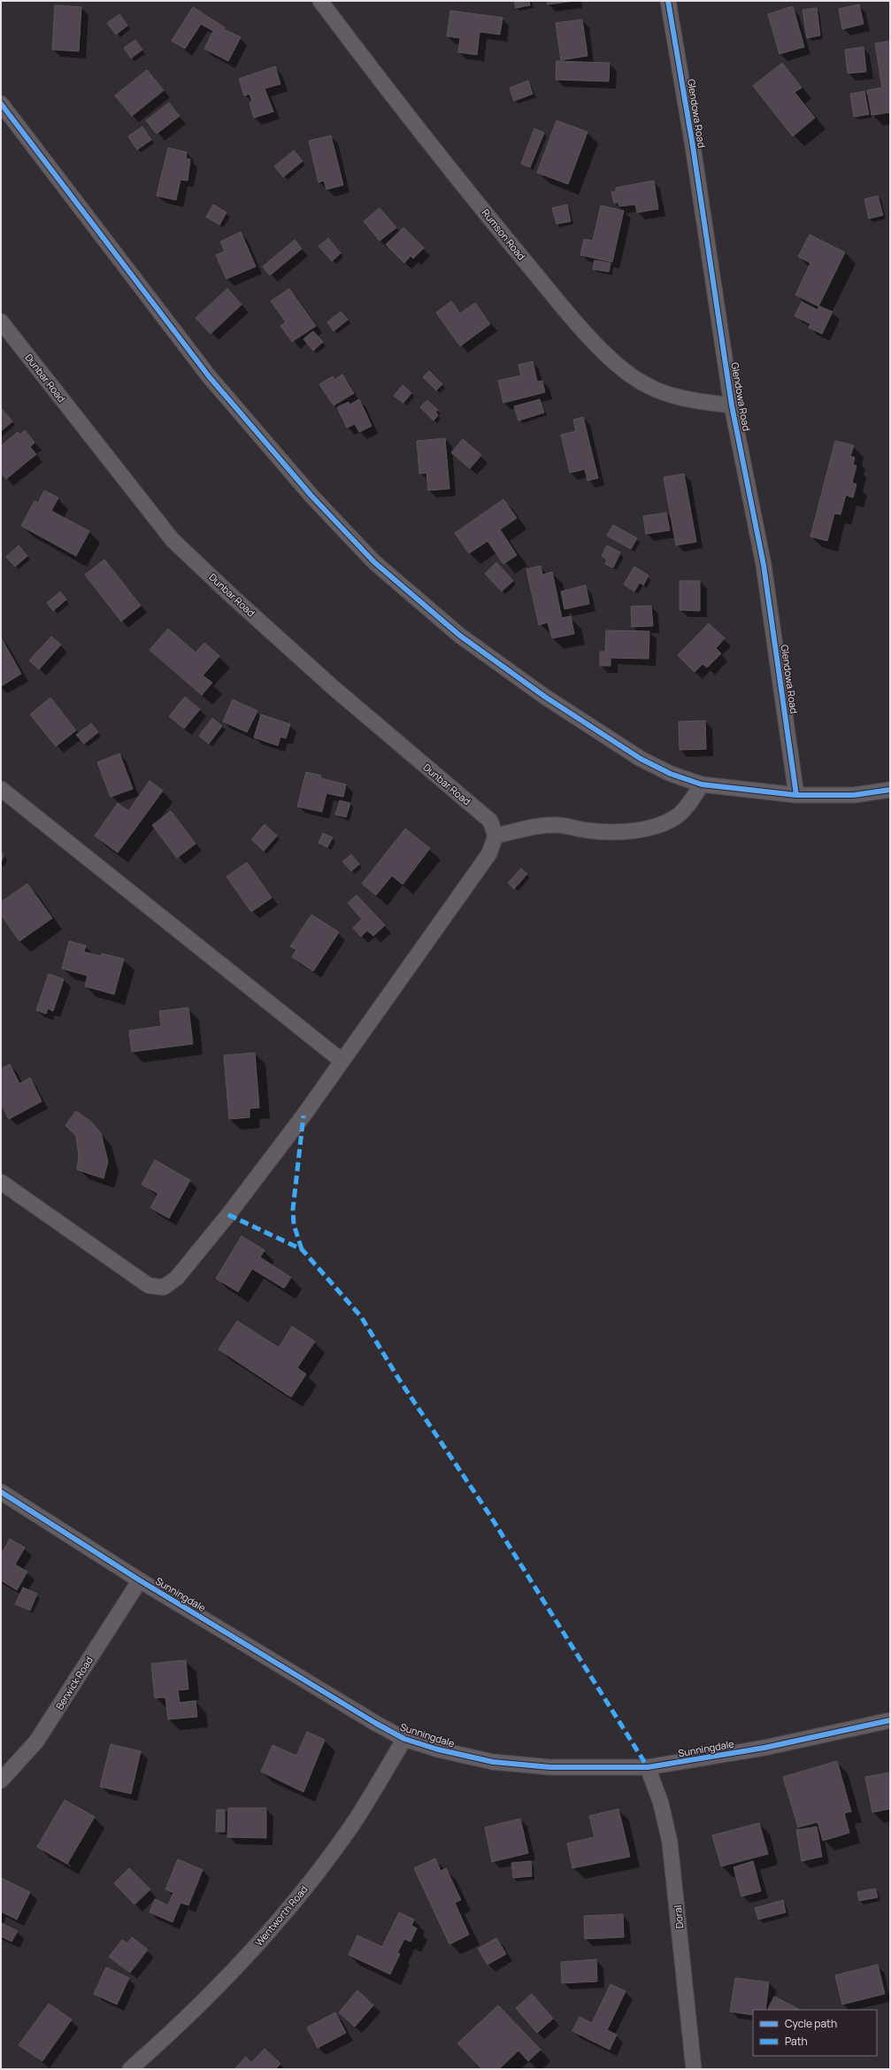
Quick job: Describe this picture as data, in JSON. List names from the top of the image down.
{
  "streets": {
    "street": [
      "Glendowa Road",
      "Rumson Road",
      "Dunbar Road",
      "Sunningdale",
      "Berwick Road",
      "Wentworth Road",
      "Doral"
    ]
  },
  "crossings": [
    ["Glendowa Road", "Rumson Road"],
    ["Sunningdale", "Berwick Road"],
    ["Sunningdale", "Wentworth Road"],
    ["Sunningdale", "Doral"]
  ],
  "legend": ["Cycle path", "Path"]
}
